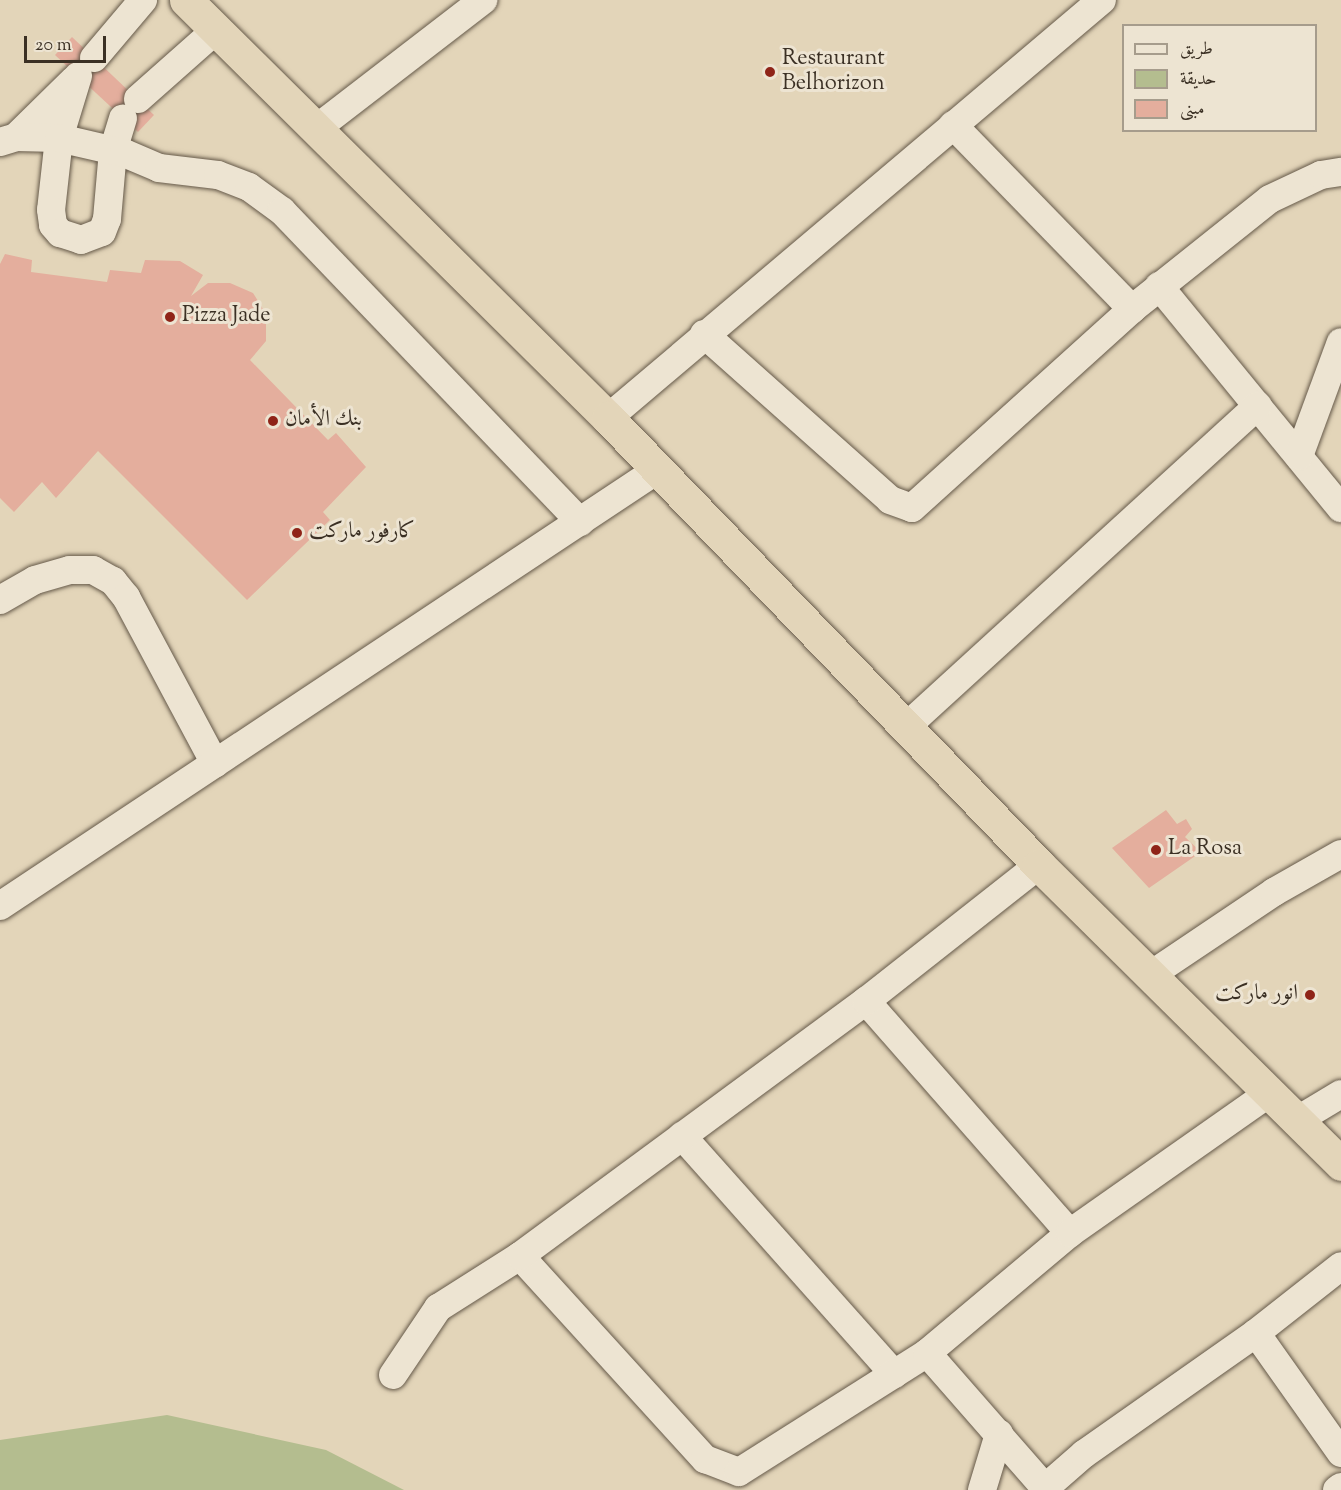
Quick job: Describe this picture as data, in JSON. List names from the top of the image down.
{
  "places": [
    "Restaurant Belhorizon",
    "Pizza Jade",
    "بنك الأمان",
    "كارفور ماركت",
    "La Rosa",
    "انور ماركت"
  ],
  "legend": ["طريق", "حديقة", "مبنى"],
  "scale_bar": "20 m"
}
